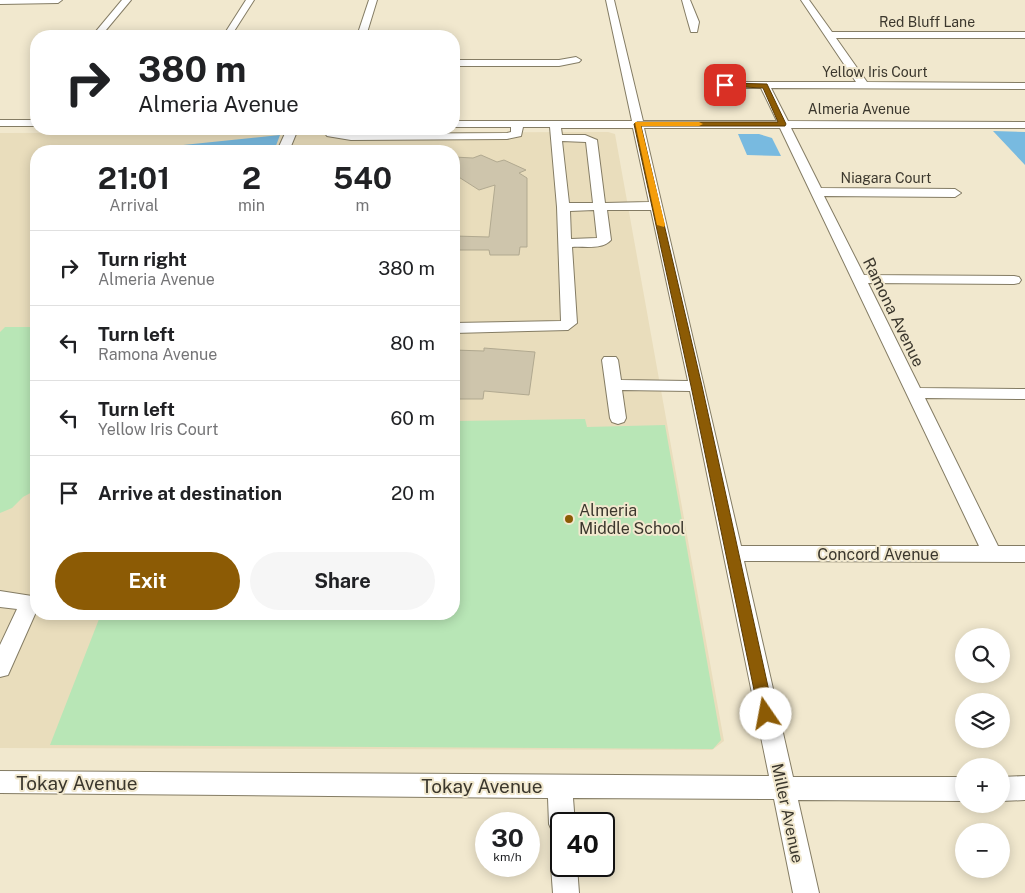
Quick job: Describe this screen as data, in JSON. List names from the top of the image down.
{
  "streets": {
    "street": [
      "Red Bluff Lane",
      "Yellow Iris Court",
      "Almeria Avenue",
      "Niagara Court",
      "Ramona Avenue",
      "Concord Avenue",
      "Tokay Avenue",
      "Miller Avenue"
    ]
  },
  "crossings": [
    ["Yellow Iris Court", "Ramona Avenue"],
    ["Almeria Avenue", "Ramona Avenue"],
    ["Almeria Avenue", "Miller Avenue"],
    ["Niagara Court", "Ramona Avenue"],
    ["Ramona Avenue", "Concord Avenue"],
    ["Concord Avenue", "Miller Avenue"],
    ["Tokay Avenue", "Miller Avenue"]
  ],
  "places": ["Almeria Middle School"],
  "page": {
    "turn": ["380 m", "Almeria Avenue"],
    "eta": [
      "21:01",
      "Arrival",
      "2",
      "min",
      "540",
      "m"
    ],
    "list": [
      {
        "name": "Turn right",
        "note": "Almeria Avenue",
        "value": "380 m"
      },
      {
        "name": "Turn left",
        "note": "Ramona Avenue",
        "value": "80 m"
      },
      {
        "name": "Turn left",
        "note": "Yellow Iris Court",
        "value": "60 m"
      },
      {
        "name": "Arrive at destination",
        "value": "20 m"
      }
    ],
    "buttons": ["Exit", "Share"],
    "map_buttons": ["+", "−"],
    "speed": "30 km/h",
    "limit": "40"
  }
}
